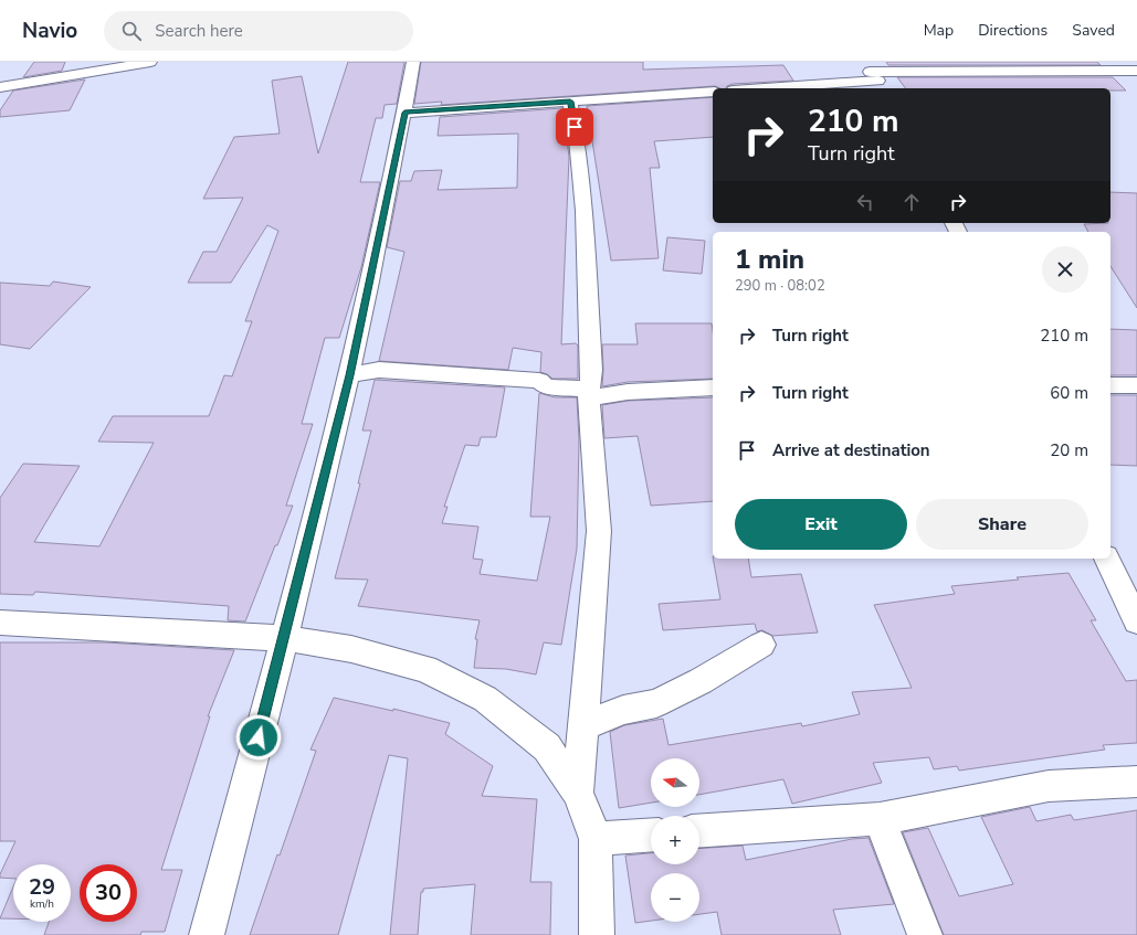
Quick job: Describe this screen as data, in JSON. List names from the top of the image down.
{
  "north": "left",
  "page": {
    "header": "Navio",
    "search": "Search here",
    "nav": ["Map", "Directions", "Saved"],
    "turn": ["210 m", "Turn right"],
    "heading": ["1 min", "290 m · 08:02"],
    "list": [
      {
        "name": "Turn right",
        "value": "210 m"
      },
      {
        "name": "Turn right",
        "value": "60 m"
      },
      {
        "name": "Arrive at destination",
        "value": "20 m"
      }
    ],
    "buttons": ["Exit", "Share"],
    "map_buttons": ["+", "−"],
    "speed": "29 km/h",
    "limit": "30"
  }
}
